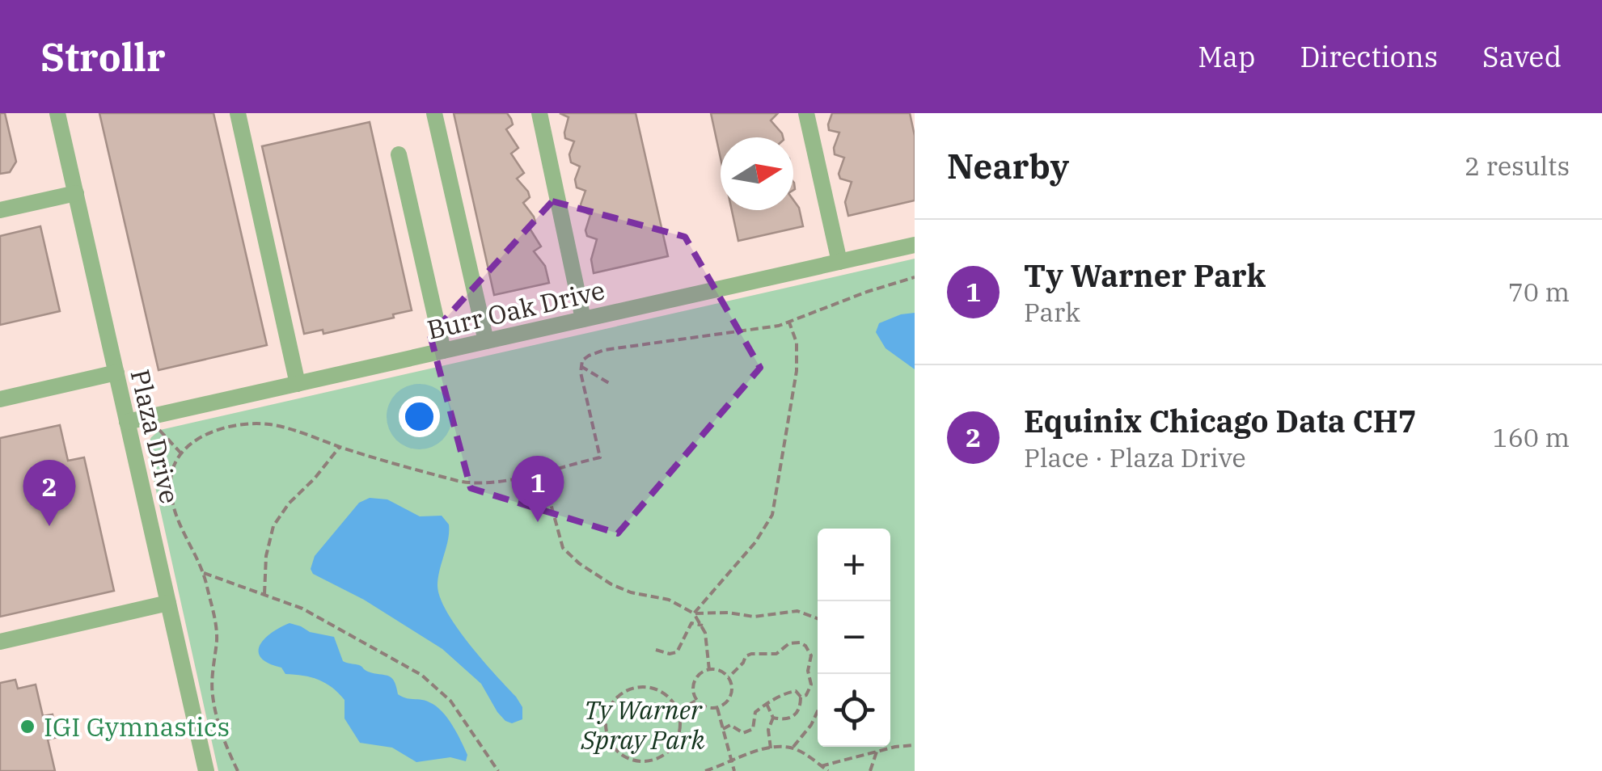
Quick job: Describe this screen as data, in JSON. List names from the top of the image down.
{
  "streets": {
    "street": ["Burr Oak Drive", "Plaza Drive"]
  },
  "crossings": [
    ["Burr Oak Drive", "Plaza Drive"]
  ],
  "parks": ["Ty Warner Spray Park"],
  "places": ["IGI Gymnastics"],
  "north": "right",
  "page": {
    "header": "Strollr",
    "nav": ["Map", "Directions", "Saved"],
    "heading": ["Nearby", "2 results"],
    "list": [
      {
        "mark": "1",
        "name": "Ty Warner Park",
        "note": "Park",
        "value": "70 m"
      },
      {
        "mark": "2",
        "name": "Equinix Chicago Data CH7",
        "note": "Place · Plaza Drive",
        "value": "160 m"
      }
    ],
    "pins": ["1", "2"],
    "map_buttons": ["+", "−"]
  }
}
